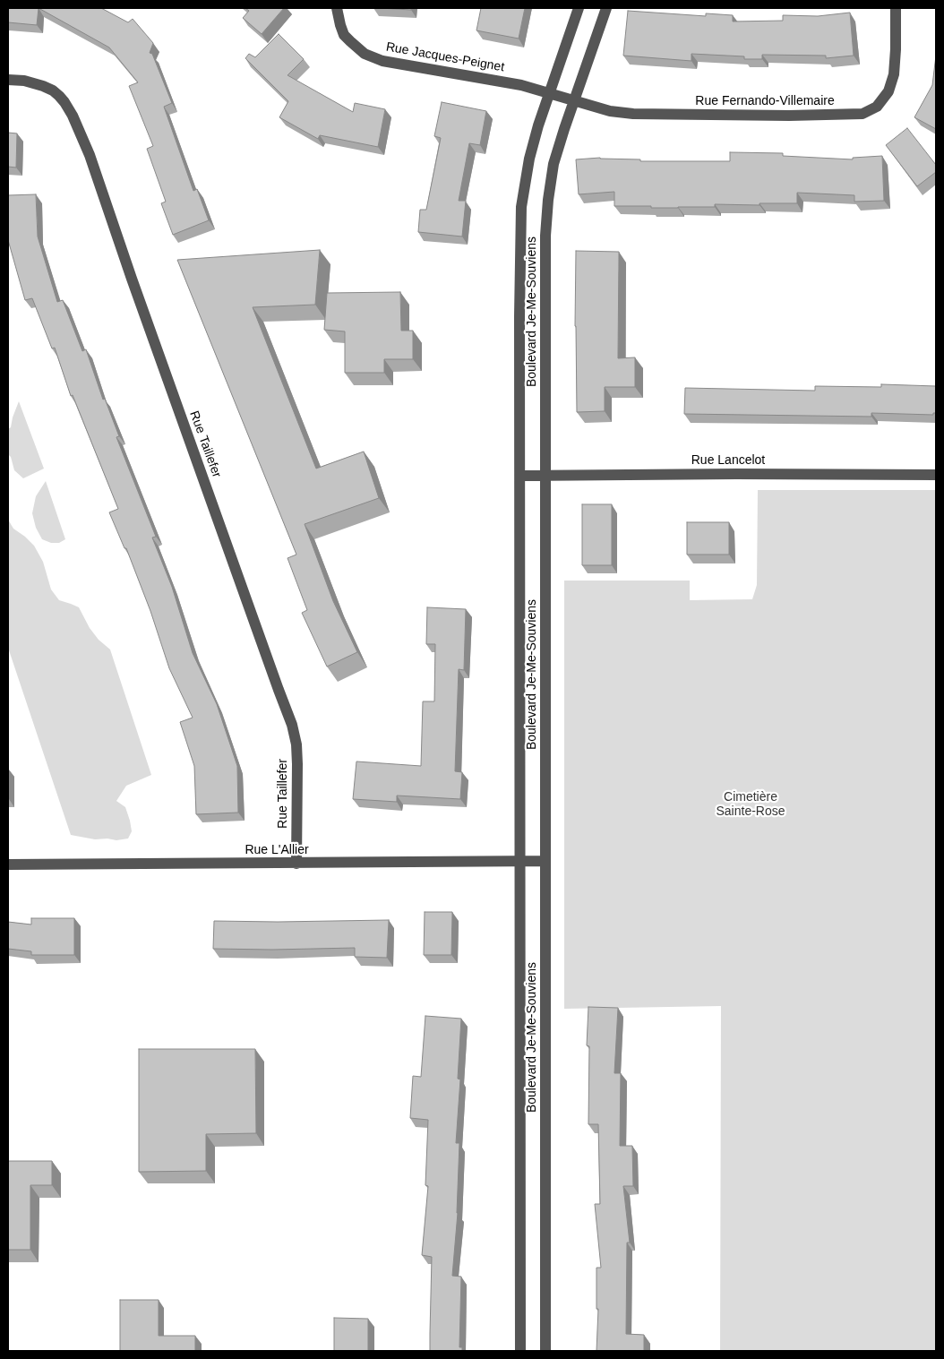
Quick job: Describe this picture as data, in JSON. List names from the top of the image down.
{
  "streets": {
    "street": [
      "Rue Jacques-Peignet",
      "Rue Fernando-Villemaire",
      "Boulevard Je-Me-Souviens",
      "Rue Taillefer",
      "Rue Lancelot",
      "Rue L'Allier"
    ]
  },
  "crossings": [
    ["Rue Jacques-Peignet", "Rue Fernando-Villemaire"],
    ["Rue Jacques-Peignet", "Boulevard Je-Me-Souviens"],
    ["Rue Fernando-Villemaire", "Boulevard Je-Me-Souviens"],
    ["Boulevard Je-Me-Souviens", "Rue Lancelot"],
    ["Boulevard Je-Me-Souviens", "Rue L'Allier"],
    ["Rue Taillefer", "Rue L'Allier"]
  ],
  "parks": ["Cimetière Sainte-Rose"]
}
